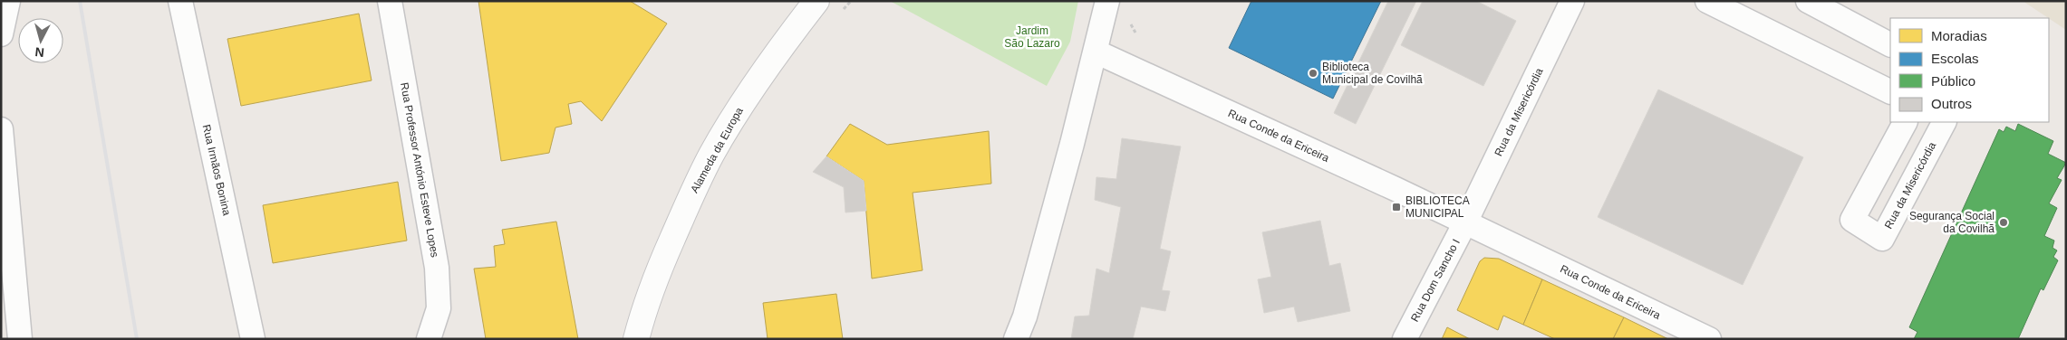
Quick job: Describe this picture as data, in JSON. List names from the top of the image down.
{
  "streets": {
    "main road": ["Alameda da Europa"],
    "street": [
      "Rua da Misericórdia",
      "Rua Conde da Ericeira",
      "Rua Irmãos Bonina",
      "Rua Professor António Esteve Lopes",
      "Rua Dom Sancho I"
    ]
  },
  "crossings": [
    ["Rua da Misericórdia", "Rua Conde da Ericeira"],
    ["Rua da Misericórdia", "Rua Dom Sancho I"],
    ["Rua Conde da Ericeira", "Rua Dom Sancho I"]
  ],
  "parks": ["Jardim São Lazaro"],
  "places": {
    "other": ["Biblioteca Municipal de Covilhã", "Segurança Social da Covilhã"],
    "transit": ["BIBLIOTECA MUNICIPAL"]
  },
  "legend": [
    "Moradias",
    "Escolas",
    "Público",
    "Outros"
  ],
  "north": "bottom"
}
